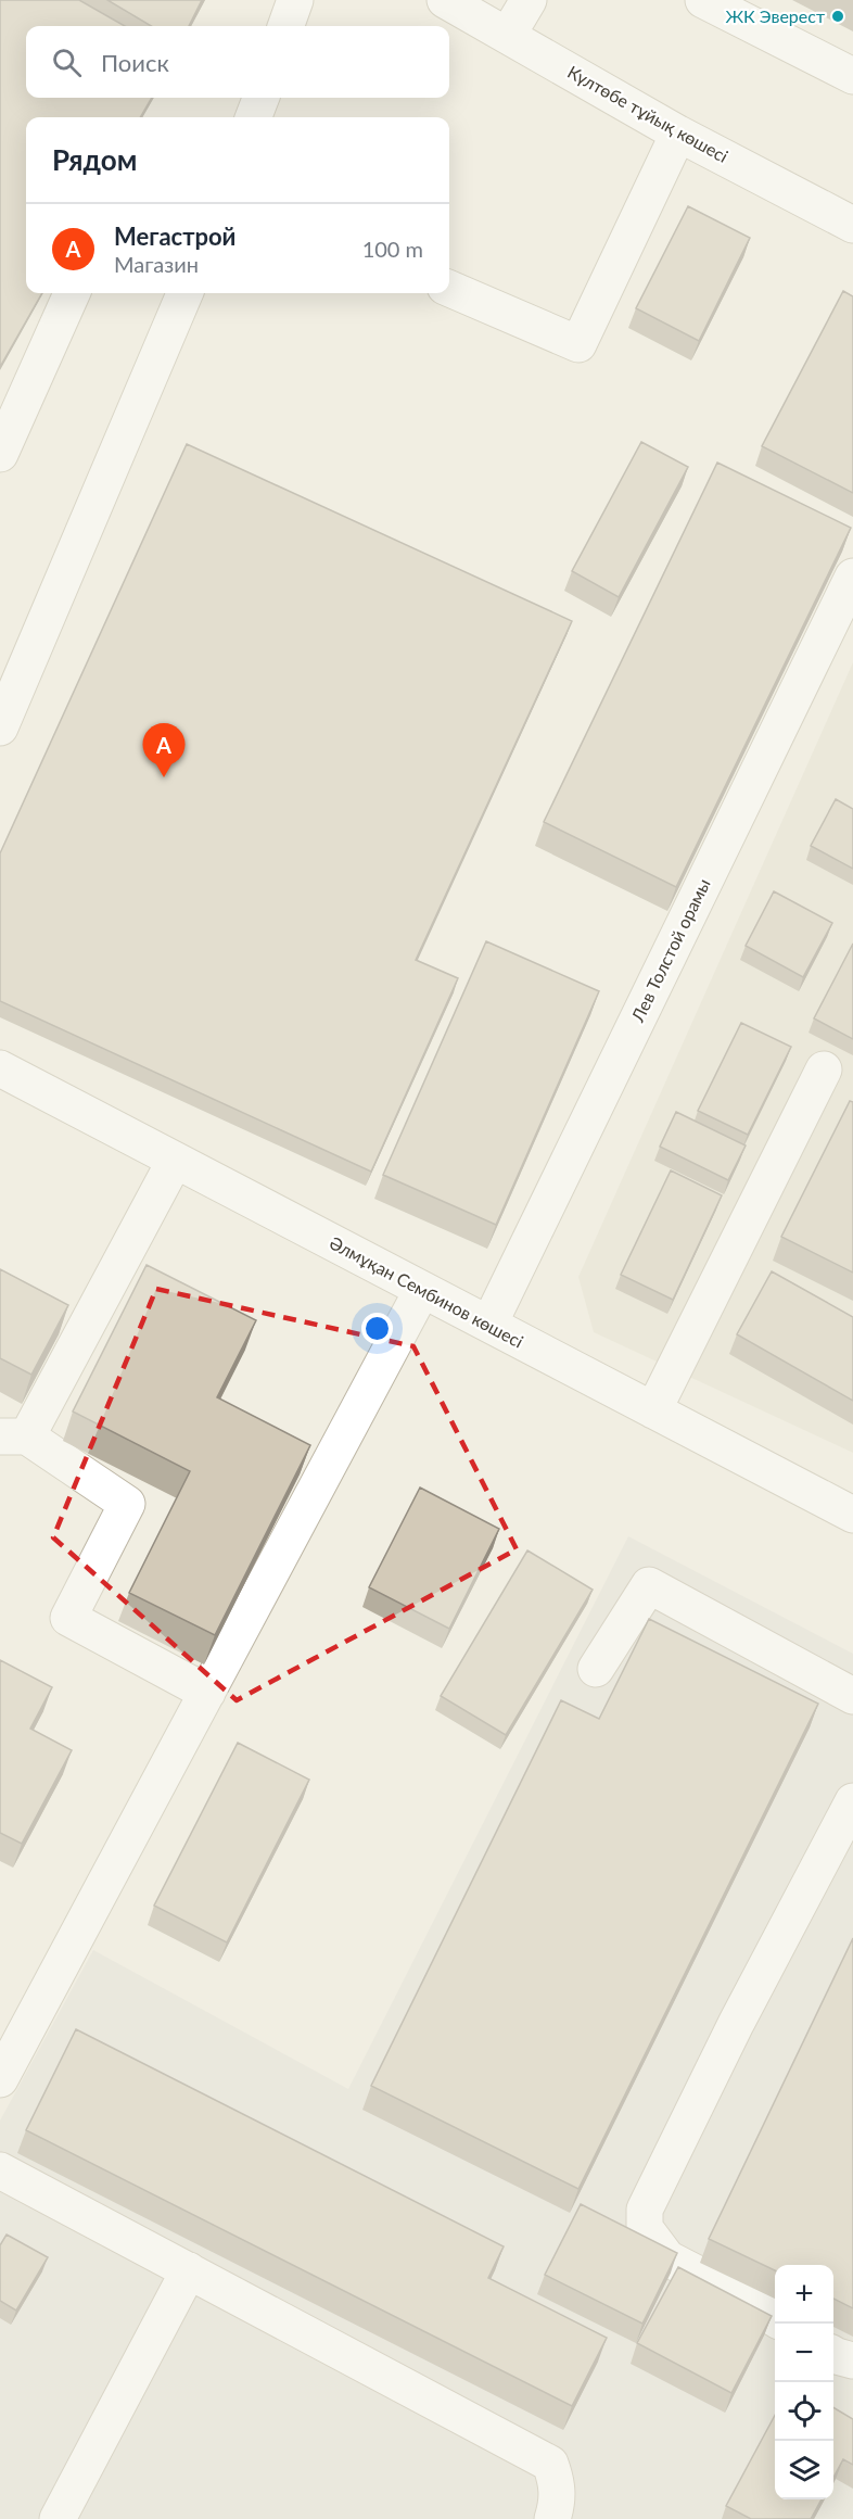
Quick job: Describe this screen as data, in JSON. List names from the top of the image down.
{
  "streets": {
    "street": ["Күлтөбе тұйық көшесі", "Лев Толстой орамы", "Әлмұқан Сембинов көшесі"]
  },
  "crossings": [
    ["Лев Толстой орамы", "Әлмұқан Сембинов көшесі"]
  ],
  "places": ["ЖК Эверест"],
  "page": {
    "search": "Поиск",
    "heading": "Рядом",
    "list": [
      {
        "mark": "A",
        "name": "Мегастрой",
        "note": "Магазин",
        "value": "100 m"
      }
    ],
    "pins": "A",
    "map_buttons": ["+", "−"]
  }
}
